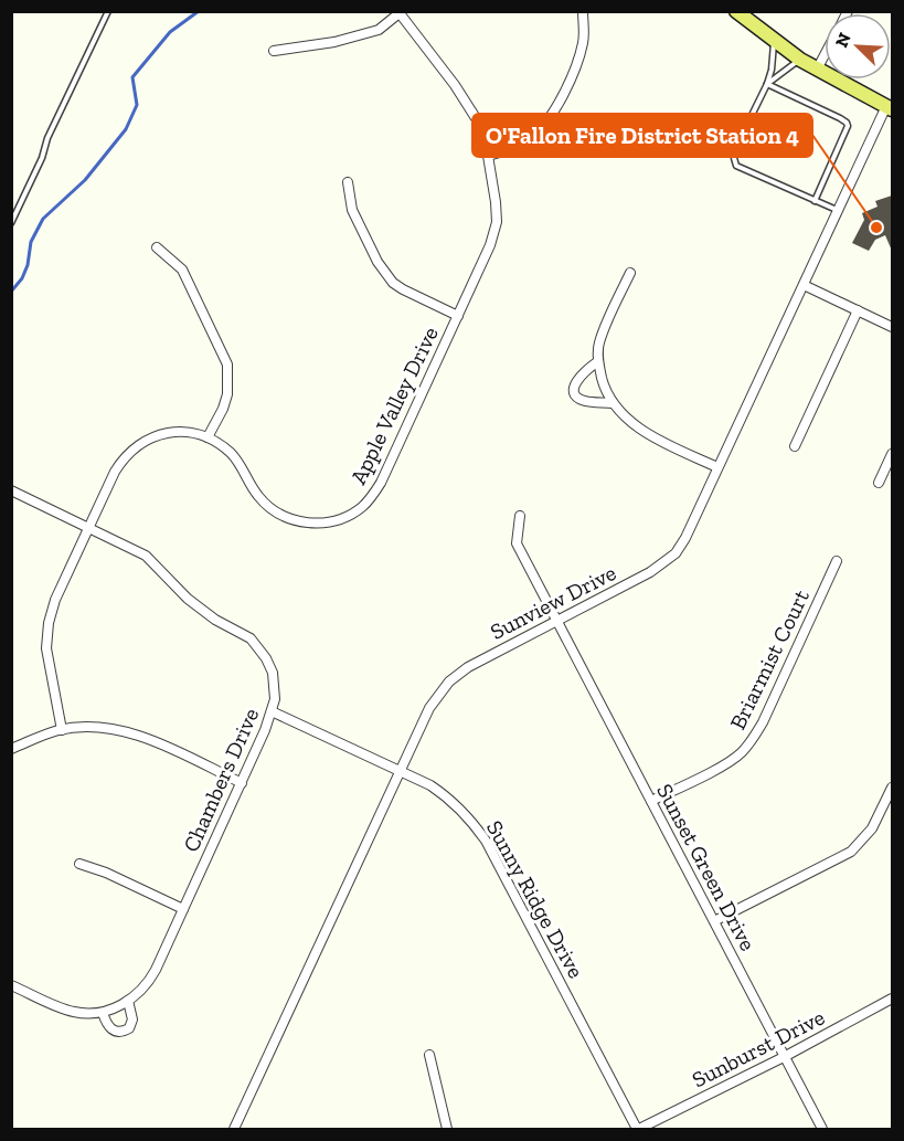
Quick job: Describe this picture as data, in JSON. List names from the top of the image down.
{
  "streets": {
    "street": [
      "Apple Valley Drive",
      "Sunview Drive",
      "Briarmist Court",
      "Chambers Drive",
      "Sunset Green Drive",
      "Sunny Ridge Drive",
      "Sunburst Drive"
    ]
  },
  "crossings": [
    ["Apple Valley Drive", "Chambers Drive"],
    ["Sunview Drive", "Sunset Green Drive"],
    ["Sunview Drive", "Sunny Ridge Drive"],
    ["Briarmist Court", "Sunset Green Drive"],
    ["Chambers Drive", "Sunny Ridge Drive"],
    ["Sunset Green Drive", "Sunburst Drive"],
    ["Sunny Ridge Drive", "Sunburst Drive"]
  ],
  "places": ["O'Fallon Fire District Station 4"],
  "north": "top left"
}
